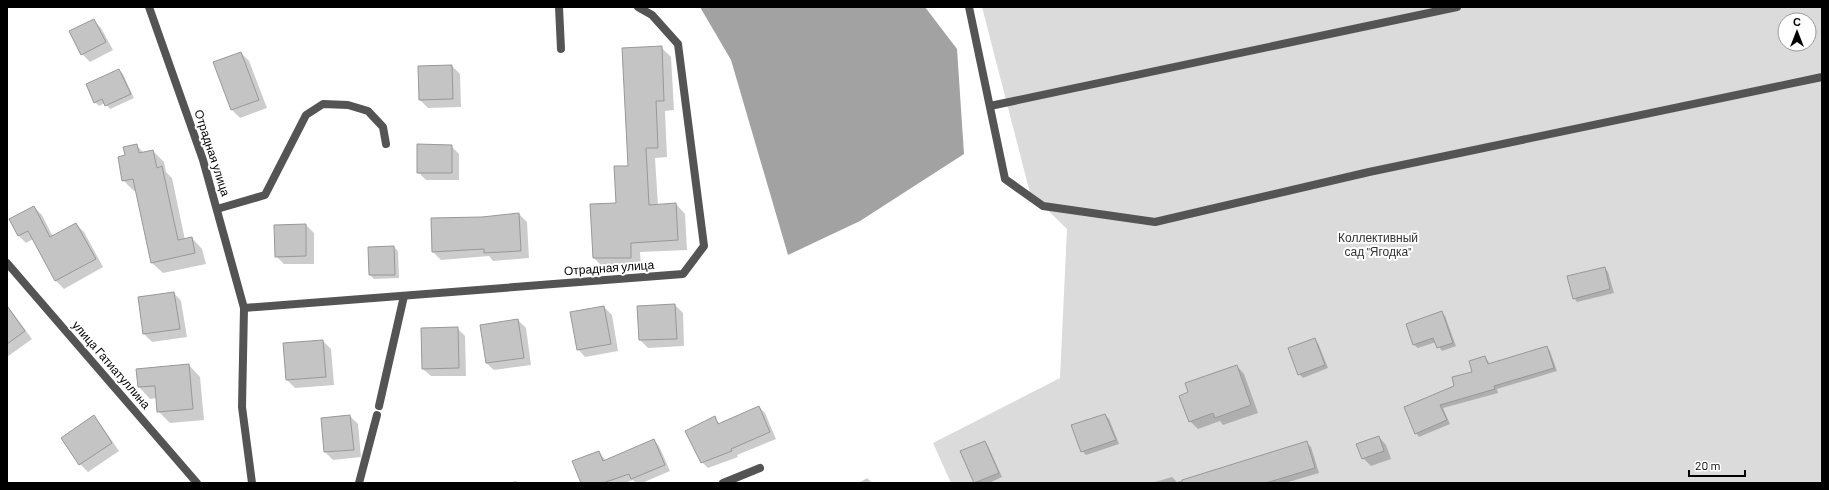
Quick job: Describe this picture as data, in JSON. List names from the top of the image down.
{
  "streets": {
    "street": ["Отрадная улица", "улица Гатиатуллина"]
  },
  "parks": ["Коллективный сад \"Ягодка\""],
  "scale_bar": "20 m",
  "north": "top"
}
